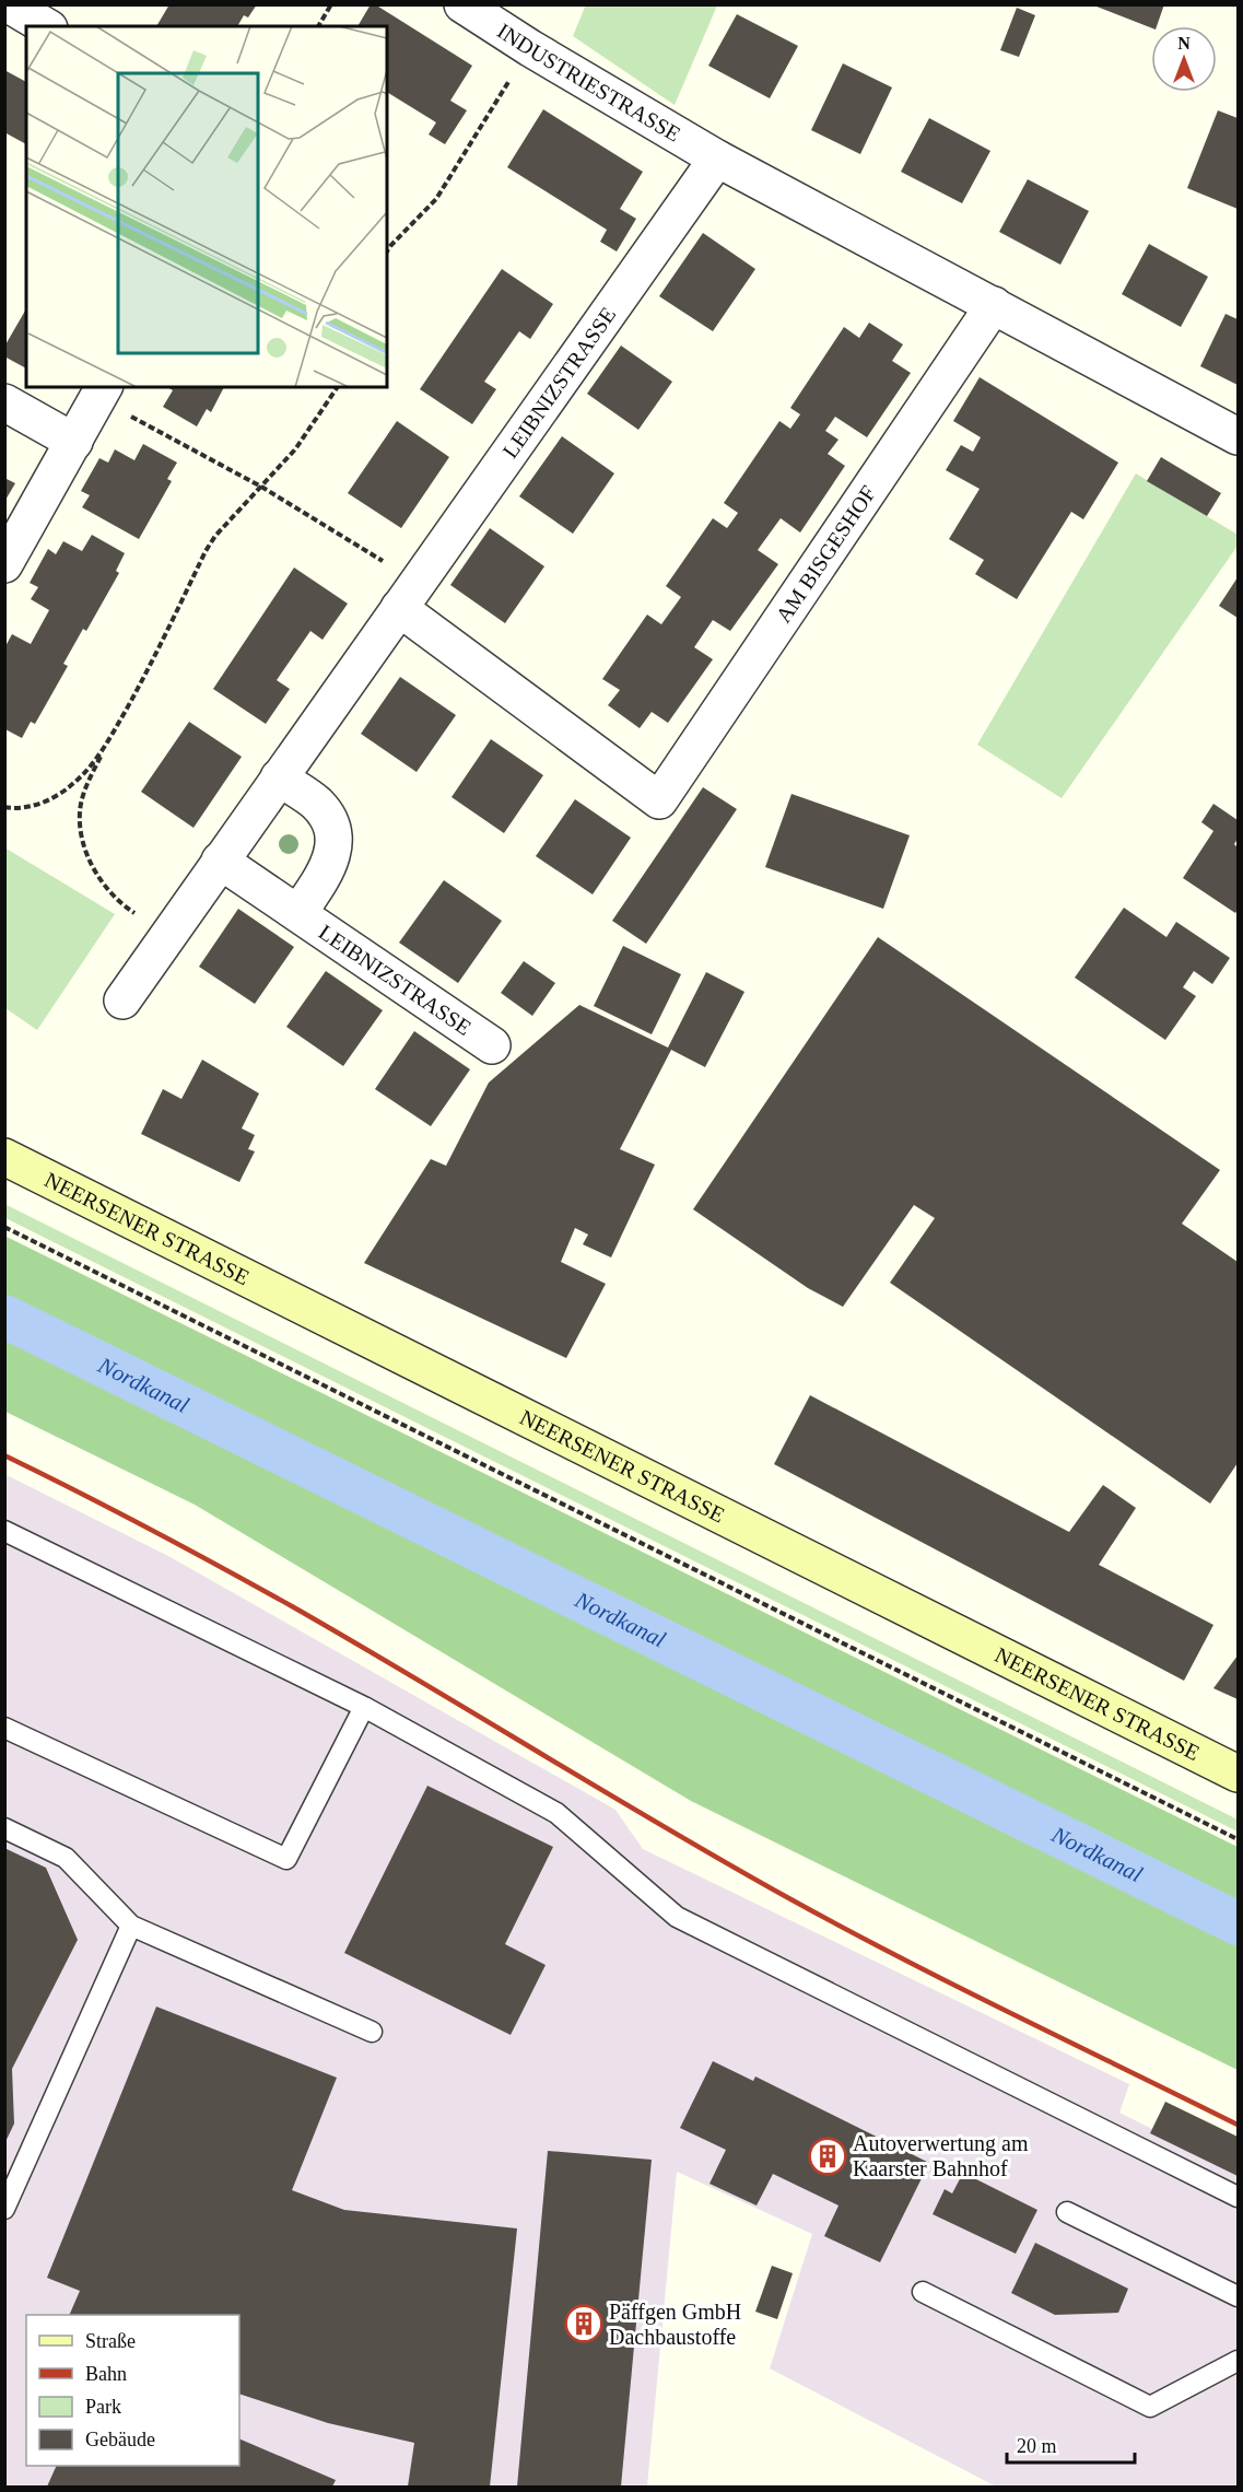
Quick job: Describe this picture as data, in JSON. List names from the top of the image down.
{
  "streets": {
    "main road": ["NEERSENER STRASSE"],
    "street": ["INDUSTRIESTRASSE", "LEIBNIZSTRASSE", "AM BISGESHOF"]
  },
  "crossings": [
    ["INDUSTRIESTRASSE", "LEIBNIZSTRASSE"],
    ["LEIBNIZSTRASSE", "AM BISGESHOF"]
  ],
  "water": ["Nordkanal"],
  "places": {
    "building": ["Autoverwertung am Kaarster Bahnhof", "Päffgen GmbH Dachbaustoffe"]
  },
  "legend": [
    "Straße",
    "Bahn",
    "Park",
    "Gebäude"
  ],
  "scale_bar": "20 m",
  "north": "top"
}
